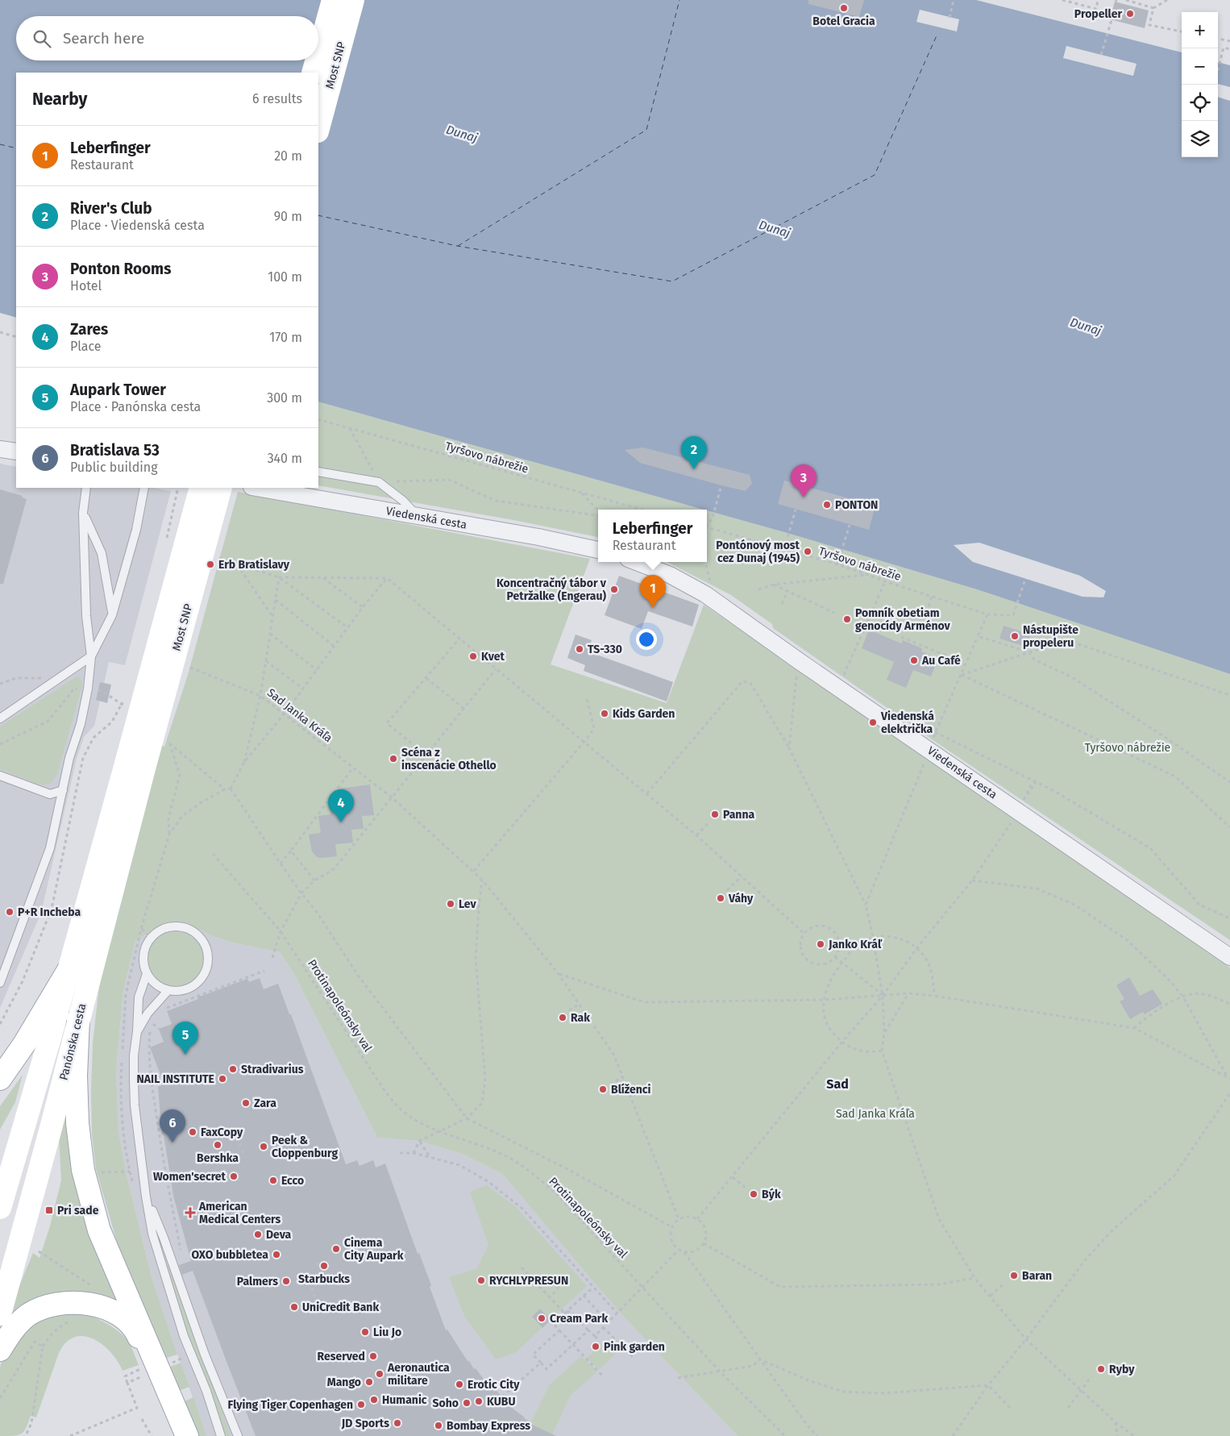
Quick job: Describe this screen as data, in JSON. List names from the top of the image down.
{
  "streets": {
    "main road": ["Most SNP", "Panónska cesta"],
    "street": ["Viedenská cesta"],
    "path": ["Tyršovo nábrežie", "Sad Janka Kráľa", "Protinapoleónsky val"]
  },
  "crossings": [
    ["Most SNP", "Panónska cesta"]
  ],
  "districts": ["Sad"],
  "water": ["Dunaj"],
  "parks": ["Tyršovo nábrežie", "Sad Janka Kráľa"],
  "places": {
    "other": [
      "Botel Gracia",
      "Propeller",
      "PONTON",
      "Pontónový most cez Dunaj (1945)",
      "Erb Bratislavy",
      "Koncentračný tábor v Petržalke (Engerau)",
      "Pomník obetiam genocídy Arménov",
      "Nástupište propeleru",
      "TS-330",
      "Kvet",
      "Au Café",
      "Kids Garden",
      "Viedenská električka",
      "Scéna z inscenácie Othello",
      "Panna",
      "Váhy",
      "Lev",
      "P+R Incheba",
      "Janko Kráľ",
      "Rak",
      "Stradivarius",
      "NAIL INSTITUTE",
      "Blíženci",
      "Zara",
      "FaxCopy",
      "Bershka",
      "Peek & Cloppenburg",
      "Women'secret",
      "Ecco",
      "Býk",
      "Deva",
      "Cinema City Aupark",
      "OXO bubbletea",
      "Starbucks",
      "Baran",
      "RYCHLYPRESUN",
      "Palmers",
      "UniCredit Bank",
      "Cream Park",
      "Liu Jo",
      "Pink garden",
      "Reserved",
      "Ryby",
      "Aeronautica militare",
      "Mango",
      "Erotic City",
      "Humanic",
      "KUBU",
      "Soho",
      "Flying Tiger Copenhagen",
      "JD Sports",
      "Bombay Express"
    ],
    "transit": ["Pri sade"],
    "health": ["American Medical Centers"]
  },
  "page": {
    "map_buttons": ["+", "−"],
    "search": "Search here",
    "heading": ["Nearby", "6 results"],
    "list": [
      {
        "mark": "1",
        "name": "Leberfinger",
        "note": "Restaurant",
        "value": "20 m"
      },
      {
        "mark": "2",
        "name": "River's Club",
        "note": "Place · Viedenská cesta",
        "value": "90 m"
      },
      {
        "mark": "3",
        "name": "Ponton Rooms",
        "note": "Hotel",
        "value": "100 m"
      },
      {
        "mark": "4",
        "name": "Zares",
        "note": "Place",
        "value": "170 m"
      },
      {
        "mark": "5",
        "name": "Aupark Tower",
        "note": "Place · Panónska cesta",
        "value": "300 m"
      },
      {
        "mark": "6",
        "name": "Bratislava 53",
        "note": "Public building",
        "value": "340 m"
      }
    ],
    "pins": [
      "2",
      "3",
      "1",
      "4",
      "5",
      "6"
    ],
    "popup": ["Leberfinger", "Restaurant"]
  }
}
